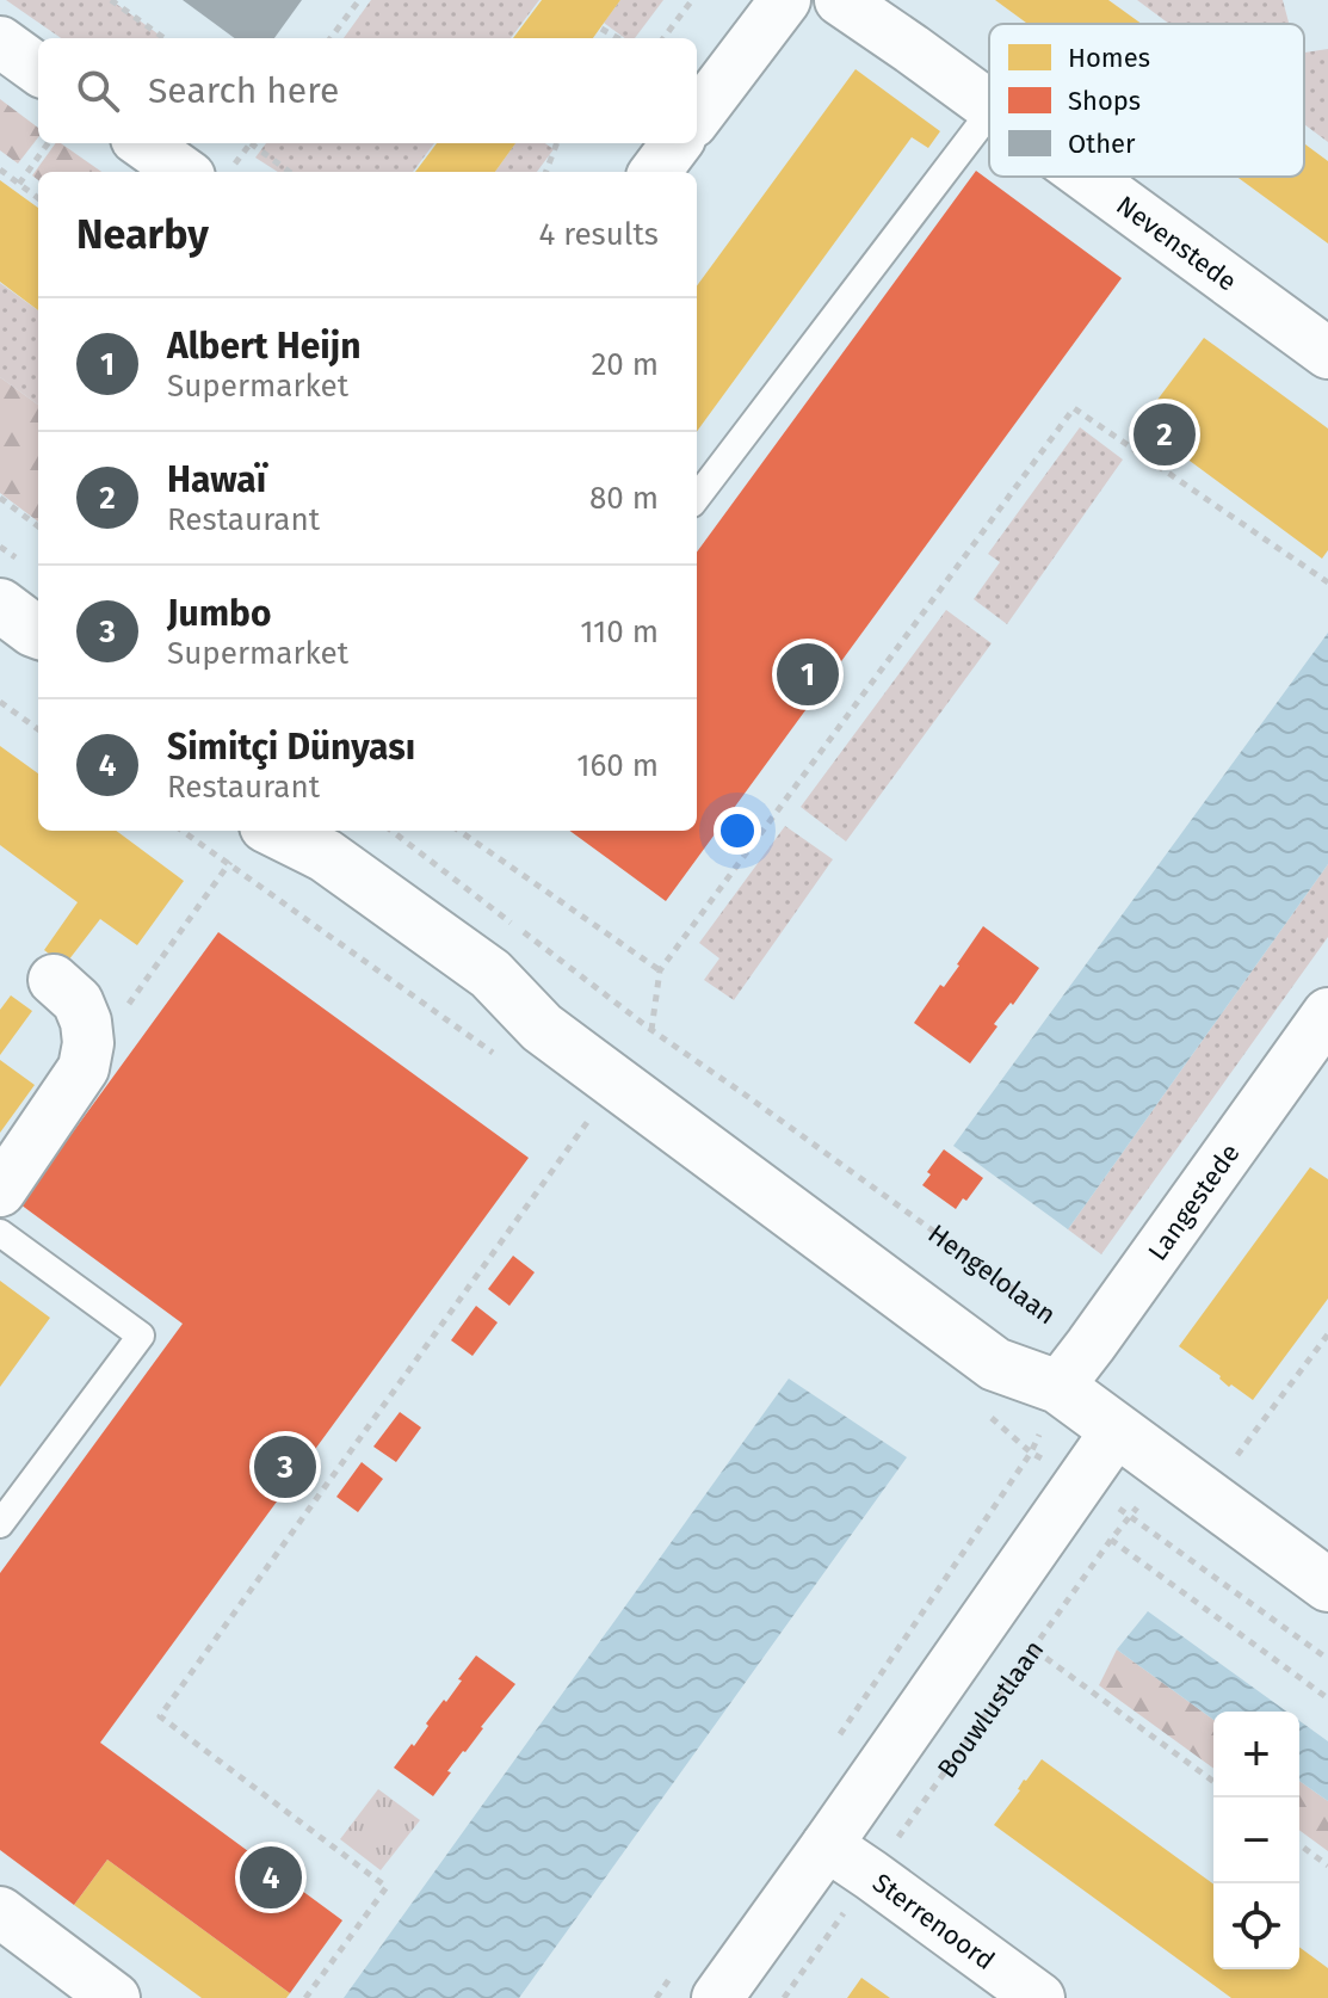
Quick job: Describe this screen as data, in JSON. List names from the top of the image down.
{
  "streets": {
    "street": [
      "Nevenstede",
      "Langestede",
      "Bouwlustlaan",
      "Sterrenoord"
    ],
    "path": ["Hengelolaan"]
  },
  "crossings": [
    ["Langestede", "Hengelolaan"],
    ["Bouwlustlaan", "Sterrenoord"]
  ],
  "legend": ["Homes", "Shops", "Other"],
  "page": {
    "search": "Search here",
    "heading": ["Nearby", "4 results"],
    "list": [
      {
        "mark": "1",
        "name": "Albert Heijn",
        "note": "Supermarket",
        "value": "20 m"
      },
      {
        "mark": "2",
        "name": "Hawaï",
        "note": "Restaurant",
        "value": "80 m"
      },
      {
        "mark": "3",
        "name": "Jumbo",
        "note": "Supermarket",
        "value": "110 m"
      },
      {
        "mark": "4",
        "name": "Simitçi Dünyası",
        "note": "Restaurant",
        "value": "160 m"
      }
    ],
    "pins": [
      "2",
      "1",
      "3",
      "4"
    ],
    "map_buttons": ["+", "−"]
  }
}
